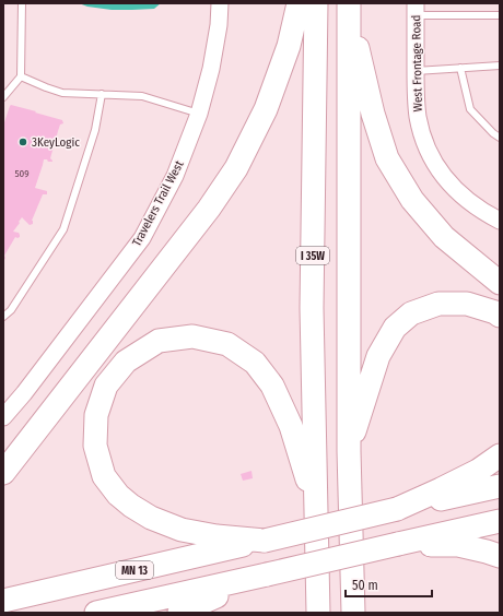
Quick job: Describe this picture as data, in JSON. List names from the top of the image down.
{
  "streets": {
    "highway": ["I 35W", "MN 13"],
    "street": ["West Frontage Road", "Travelers Trail West"]
  },
  "places": ["3KeyLogic"],
  "house_numbers": ["509"],
  "scale_bar": "50 m"
}
